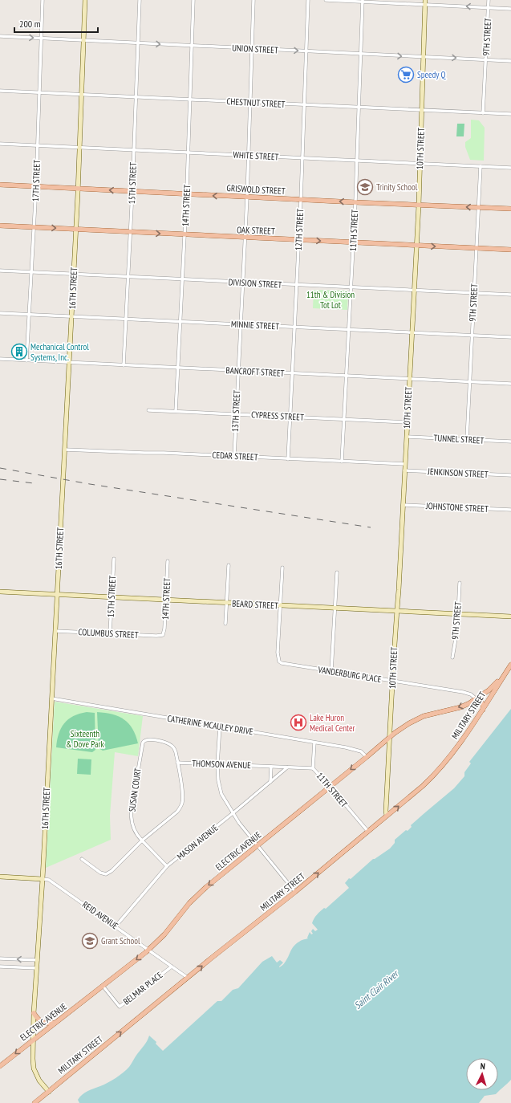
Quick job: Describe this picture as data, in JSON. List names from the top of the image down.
{
  "streets": {
    "main road": [
      "GRISWOLD STREET",
      "OAK STREET",
      "MILITARY STREET",
      "ELECTRIC AVENUE"
    ],
    "street": [
      "9TH STREET",
      "UNION STREET",
      "CHESTNUT STREET",
      "10TH STREET",
      "WHITE STREET",
      "17TH STREET",
      "15TH STREET",
      "14TH STREET",
      "12TH STREET",
      "11TH STREET",
      "DIVISION STREET",
      "16TH STREET",
      "MINNIE STREET",
      "BANCROFT STREET",
      "13TH STREET",
      "CYPRESS STREET",
      "TUNNEL STREET",
      "CEDAR STREET",
      "JENKINSON STREET",
      "JOHNSTONE STREET",
      "BEARD STREET",
      "COLUMBUS STREET",
      "VANDERBURG PLACE",
      "CATHERINE MCAULEY DRIVE",
      "THOMSON AVENUE",
      "SUSAN COURT",
      "MASON AVENUE",
      "REID AVENUE",
      "BELMAR PLACE"
    ]
  },
  "crossings": [
    ["9TH STREET", "UNION STREET"],
    ["9TH STREET", "CHESTNUT STREET"],
    ["9TH STREET", "WHITE STREET"],
    ["9TH STREET", "GRISWOLD STREET"],
    ["9TH STREET", "OAK STREET"],
    ["9TH STREET", "DIVISION STREET"],
    ["9TH STREET", "MINNIE STREET"],
    ["9TH STREET", "BANCROFT STREET"],
    ["9TH STREET", "TUNNEL STREET"],
    ["9TH STREET", "BEARD STREET"],
    ["UNION STREET", "10TH STREET"],
    ["UNION STREET", "17TH STREET"],
    ["UNION STREET", "15TH STREET"],
    ["UNION STREET", "14TH STREET"],
    ["UNION STREET", "12TH STREET"],
    ["UNION STREET", "11TH STREET"],
    ["UNION STREET", "16TH STREET"],
    ["UNION STREET", "13TH STREET"],
    ["CHESTNUT STREET", "10TH STREET"],
    ["CHESTNUT STREET", "17TH STREET"],
    ["CHESTNUT STREET", "15TH STREET"],
    ["CHESTNUT STREET", "14TH STREET"],
    ["CHESTNUT STREET", "12TH STREET"],
    ["CHESTNUT STREET", "11TH STREET"],
    ["CHESTNUT STREET", "16TH STREET"],
    ["CHESTNUT STREET", "13TH STREET"],
    ["10TH STREET", "WHITE STREET"],
    ["10TH STREET", "GRISWOLD STREET"],
    ["10TH STREET", "OAK STREET"],
    ["10TH STREET", "DIVISION STREET"],
    ["10TH STREET", "MINNIE STREET"],
    ["10TH STREET", "BANCROFT STREET"],
    ["10TH STREET", "CYPRESS STREET"],
    ["10TH STREET", "TUNNEL STREET"],
    ["10TH STREET", "CEDAR STREET"],
    ["10TH STREET", "JENKINSON STREET"],
    ["10TH STREET", "JOHNSTONE STREET"],
    ["10TH STREET", "BEARD STREET"],
    ["10TH STREET", "VANDERBURG PLACE"],
    ["10TH STREET", "MILITARY STREET"],
    ["10TH STREET", "ELECTRIC AVENUE"],
    ["WHITE STREET", "17TH STREET"],
    ["WHITE STREET", "15TH STREET"],
    ["WHITE STREET", "14TH STREET"],
    ["WHITE STREET", "12TH STREET"],
    ["WHITE STREET", "11TH STREET"],
    ["WHITE STREET", "16TH STREET"],
    ["WHITE STREET", "13TH STREET"],
    ["17TH STREET", "GRISWOLD STREET"],
    ["17TH STREET", "OAK STREET"],
    ["17TH STREET", "DIVISION STREET"],
    ["17TH STREET", "MINNIE STREET"],
    ["17TH STREET", "BANCROFT STREET"],
    ["15TH STREET", "GRISWOLD STREET"],
    ["15TH STREET", "OAK STREET"],
    ["15TH STREET", "DIVISION STREET"],
    ["15TH STREET", "MINNIE STREET"],
    ["15TH STREET", "BANCROFT STREET"],
    ["15TH STREET", "BEARD STREET"],
    ["15TH STREET", "COLUMBUS STREET"],
    ["GRISWOLD STREET", "14TH STREET"],
    ["GRISWOLD STREET", "12TH STREET"],
    ["GRISWOLD STREET", "11TH STREET"],
    ["GRISWOLD STREET", "16TH STREET"],
    ["GRISWOLD STREET", "13TH STREET"],
    ["14TH STREET", "OAK STREET"],
    ["14TH STREET", "DIVISION STREET"],
    ["14TH STREET", "MINNIE STREET"],
    ["14TH STREET", "BANCROFT STREET"],
    ["14TH STREET", "CYPRESS STREET"],
    ["14TH STREET", "BEARD STREET"],
    ["14TH STREET", "COLUMBUS STREET"],
    ["12TH STREET", "OAK STREET"],
    ["12TH STREET", "DIVISION STREET"],
    ["12TH STREET", "MINNIE STREET"],
    ["12TH STREET", "BANCROFT STREET"],
    ["12TH STREET", "CYPRESS STREET"],
    ["12TH STREET", "CEDAR STREET"],
    ["OAK STREET", "11TH STREET"],
    ["OAK STREET", "16TH STREET"],
    ["OAK STREET", "13TH STREET"],
    ["11TH STREET", "DIVISION STREET"],
    ["11TH STREET", "MINNIE STREET"],
    ["11TH STREET", "BANCROFT STREET"],
    ["11TH STREET", "CYPRESS STREET"],
    ["11TH STREET", "CEDAR STREET"],
    ["11TH STREET", "MILITARY STREET"],
    ["11TH STREET", "CATHERINE MCAULEY DRIVE"],
    ["11TH STREET", "THOMSON AVENUE"],
    ["11TH STREET", "ELECTRIC AVENUE"],
    ["DIVISION STREET", "16TH STREET"],
    ["DIVISION STREET", "13TH STREET"],
    ["16TH STREET", "MINNIE STREET"],
    ["16TH STREET", "BANCROFT STREET"],
    ["16TH STREET", "CEDAR STREET"],
    ["16TH STREET", "BEARD STREET"],
    ["16TH STREET", "COLUMBUS STREET"],
    ["16TH STREET", "MILITARY STREET"],
    ["16TH STREET", "CATHERINE MCAULEY DRIVE"],
    ["16TH STREET", "ELECTRIC AVENUE"],
    ["16TH STREET", "REID AVENUE"],
    ["MINNIE STREET", "13TH STREET"],
    ["BANCROFT STREET", "13TH STREET"],
    ["13TH STREET", "CYPRESS STREET"],
    ["13TH STREET", "CEDAR STREET"],
    ["BEARD STREET", "VANDERBURG PLACE"],
    ["VANDERBURG PLACE", "ELECTRIC AVENUE"],
    ["MILITARY STREET", "ELECTRIC AVENUE"],
    ["MILITARY STREET", "REID AVENUE"],
    ["CATHERINE MCAULEY DRIVE", "ELECTRIC AVENUE"],
    ["THOMSON AVENUE", "SUSAN COURT"],
    ["THOMSON AVENUE", "MASON AVENUE"],
    ["SUSAN COURT", "MASON AVENUE"],
    ["MASON AVENUE", "REID AVENUE"],
    ["ELECTRIC AVENUE", "REID AVENUE"],
    ["ELECTRIC AVENUE", "BELMAR PLACE"],
    ["REID AVENUE", "BELMAR PLACE"]
  ],
  "one_way": [
    "UNION STREET",
    "GRISWOLD STREET",
    "OAK STREET",
    "MILITARY STREET",
    "ELECTRIC AVENUE"
  ],
  "water": ["Saint Clair River"],
  "parks": ["11th & Division Tot Lot", "Sixteenth & Dove Park"],
  "places": {
    "supermarket": ["Speedy Q"],
    "school or university": ["Trinity School", "Grant School"],
    "building": ["Mechanical Control Systems, Inc."],
    "hospital": ["Lake Huron Medical Center"]
  },
  "scale_bar": "200 m",
  "north": "top"
}
